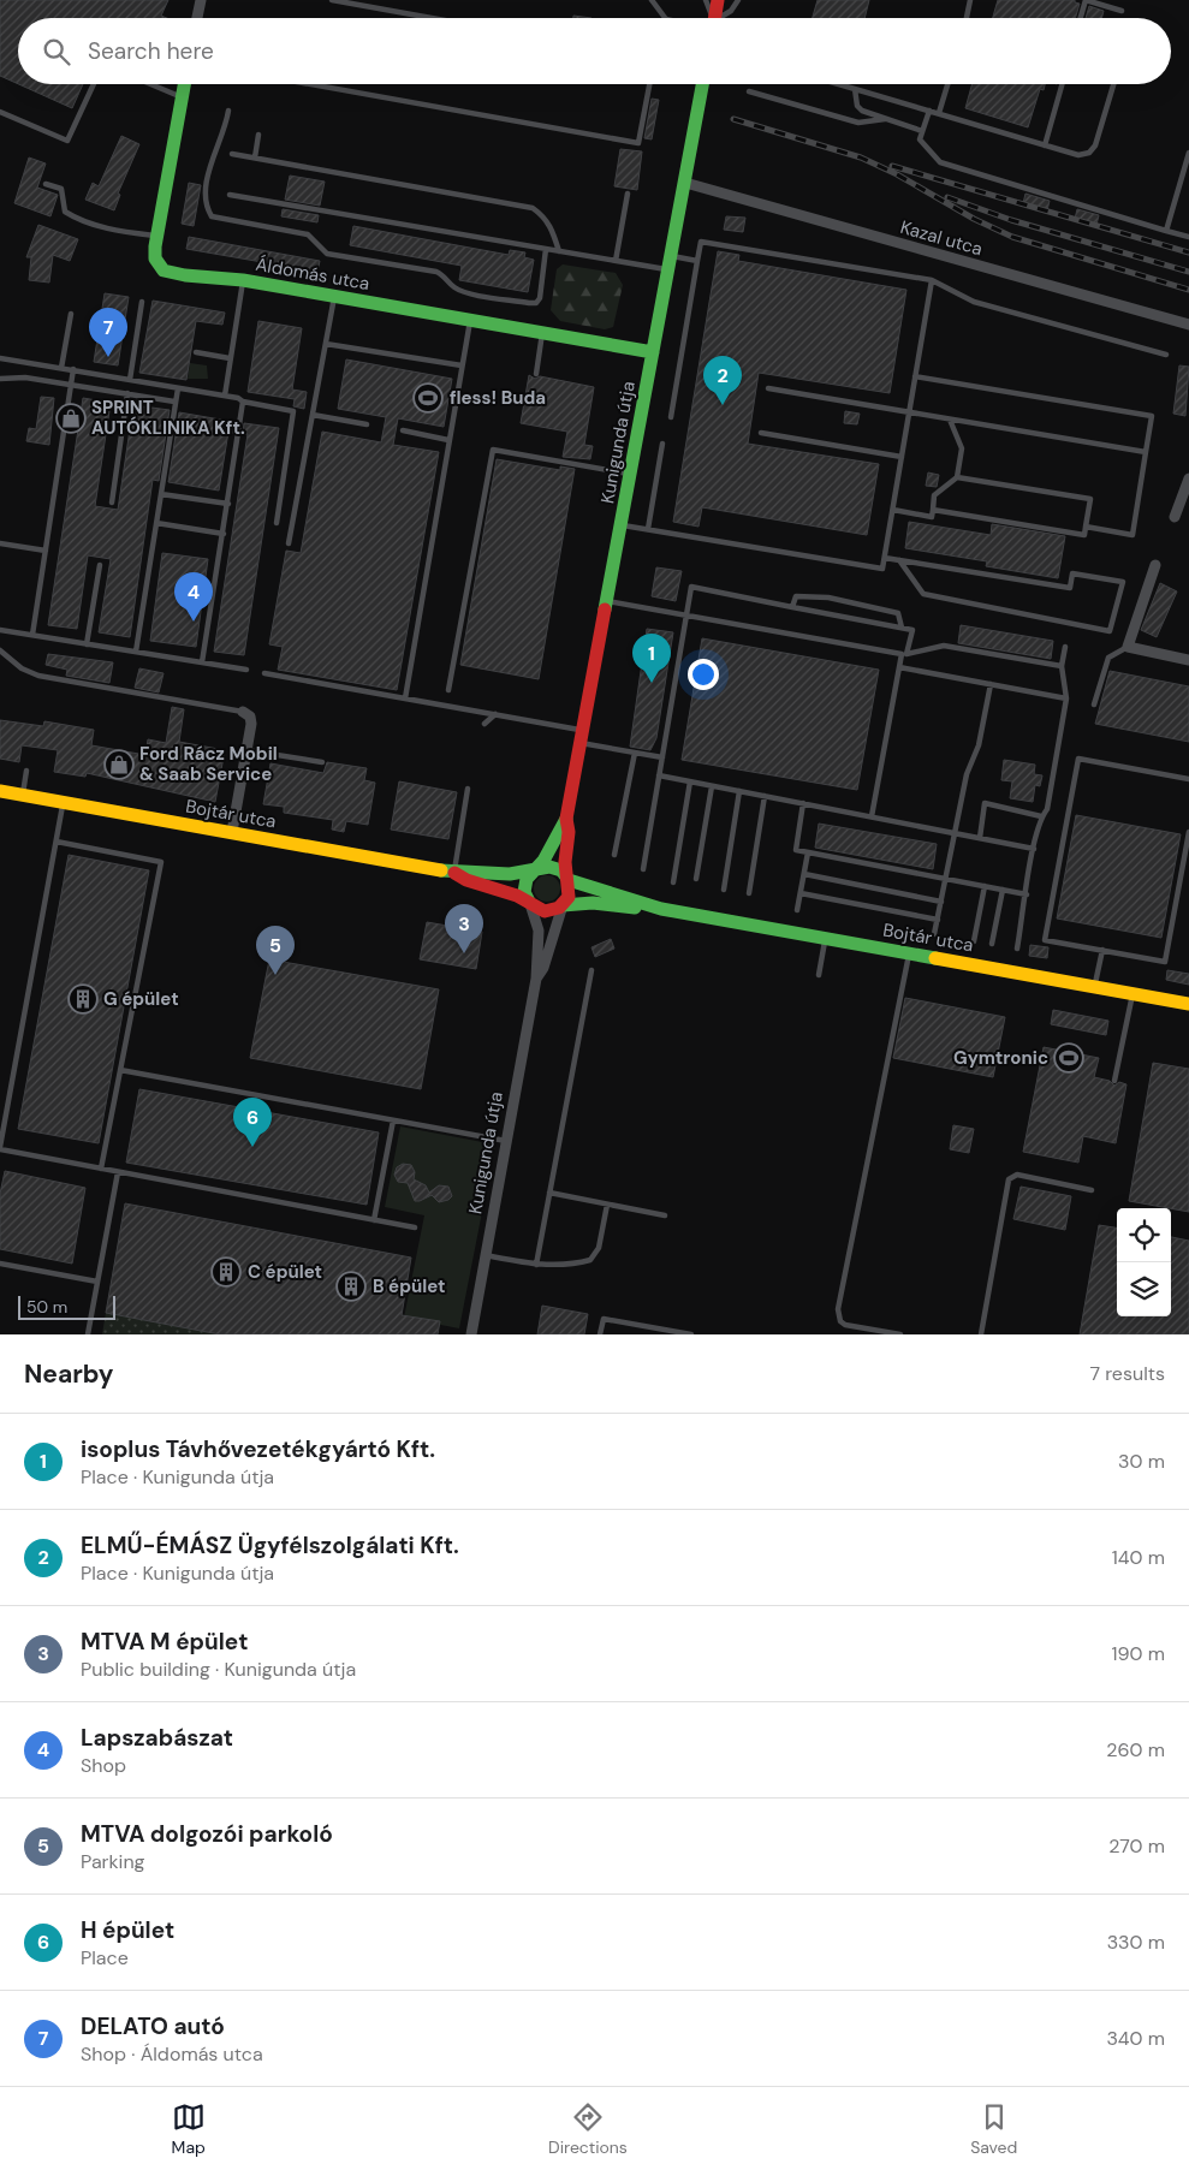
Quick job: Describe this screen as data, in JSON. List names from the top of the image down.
{
  "streets": {
    "street": [
      "Kazal utca",
      "Áldomás utca",
      "Kunigunda útja",
      "Bojtár utca"
    ]
  },
  "crossings": [
    ["Kazal utca", "Kunigunda útja"],
    ["Áldomás utca", "Kunigunda útja"],
    ["Kunigunda útja", "Bojtár utca"]
  ],
  "places": {
    "sports": ["fless! Buda", "Gymtronic"],
    "shop": ["SPRINT AUTÓKLINIKA Kft.", "Ford Rácz Mobil & Saab Service"],
    "building": ["G épület", "C épület", "B épület"]
  },
  "scale_bar": "50 m",
  "page": {
    "search": "Search here",
    "pins": [
      "7",
      "2",
      "4",
      "1",
      "3",
      "5",
      "6"
    ],
    "scale": "50 m",
    "heading": ["Nearby", "7 results"],
    "list": [
      {
        "mark": "1",
        "name": "isoplus Távhővezetékgyártó Kft.",
        "note": "Place · Kunigunda útja",
        "value": "30 m"
      },
      {
        "mark": "2",
        "name": "ELMŰ-ÉMÁSZ Ügyfélszolgálati Kft.",
        "note": "Place · Kunigunda útja",
        "value": "140 m"
      },
      {
        "mark": "3",
        "name": "MTVA M épület",
        "note": "Public building · Kunigunda útja",
        "value": "190 m"
      },
      {
        "mark": "4",
        "name": "Lapszabászat",
        "note": "Shop",
        "value": "260 m"
      },
      {
        "mark": "5",
        "name": "MTVA dolgozói parkoló",
        "note": "Parking",
        "value": "270 m"
      },
      {
        "mark": "6",
        "name": "H épület",
        "note": "Place",
        "value": "330 m"
      },
      {
        "mark": "7",
        "name": "DELATO autó",
        "note": "Shop · Áldomás utca",
        "value": "340 m"
      }
    ],
    "nav": ["Map", "Directions", "Saved"]
  }
}
